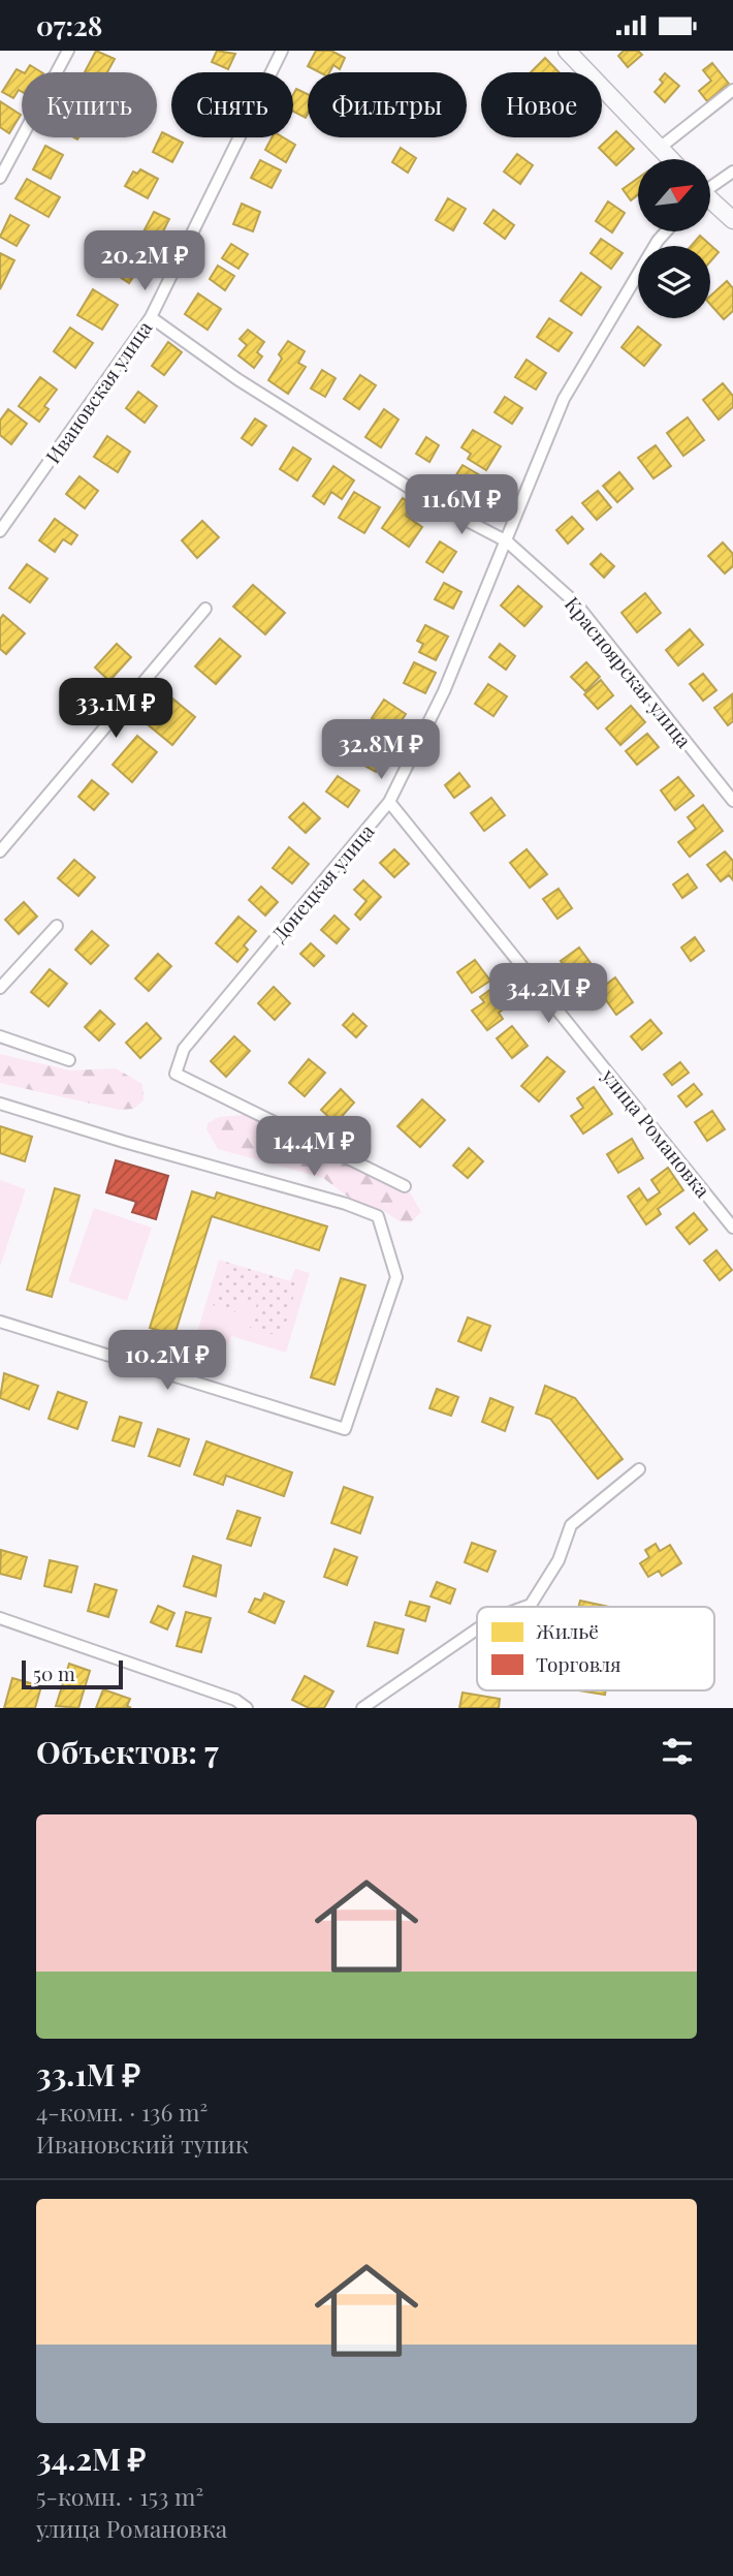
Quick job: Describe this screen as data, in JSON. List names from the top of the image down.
{
  "streets": {
    "street": [
      "Ивановская улица",
      "Красноярская улица",
      "Донецкая улица",
      "улица Романовка"
    ]
  },
  "crossings": [
    ["Ивановская улица", "Красноярская улица"],
    ["Красноярская улица", "Донецкая улица"],
    ["Донецкая улица", "улица Романовка"]
  ],
  "legend": ["Жильё", "Торговля"],
  "scale_bar": "50 m",
  "north": "top right",
  "page": {
    "status": "07:28",
    "chip": [
      "Купить",
      "Снять",
      "Фильтры",
      "Новое"
    ],
    "price": [
      "20.2M ₽",
      "11.6M ₽",
      "33.1M ₽",
      "32.8M ₽",
      "34.2M ₽",
      "14.4M ₽",
      "10.2M ₽"
    ],
    "scale": "50 m",
    "heading": "Объектов: 7",
    "list": [
      {
        "name": "33.1M ₽",
        "note": "4-комн. · 136 m² · Ивановский тупик"
      },
      {
        "name": "34.2M ₽",
        "note": "5-комн. · 153 m² · улица Романовка"
      }
    ]
  }
}
